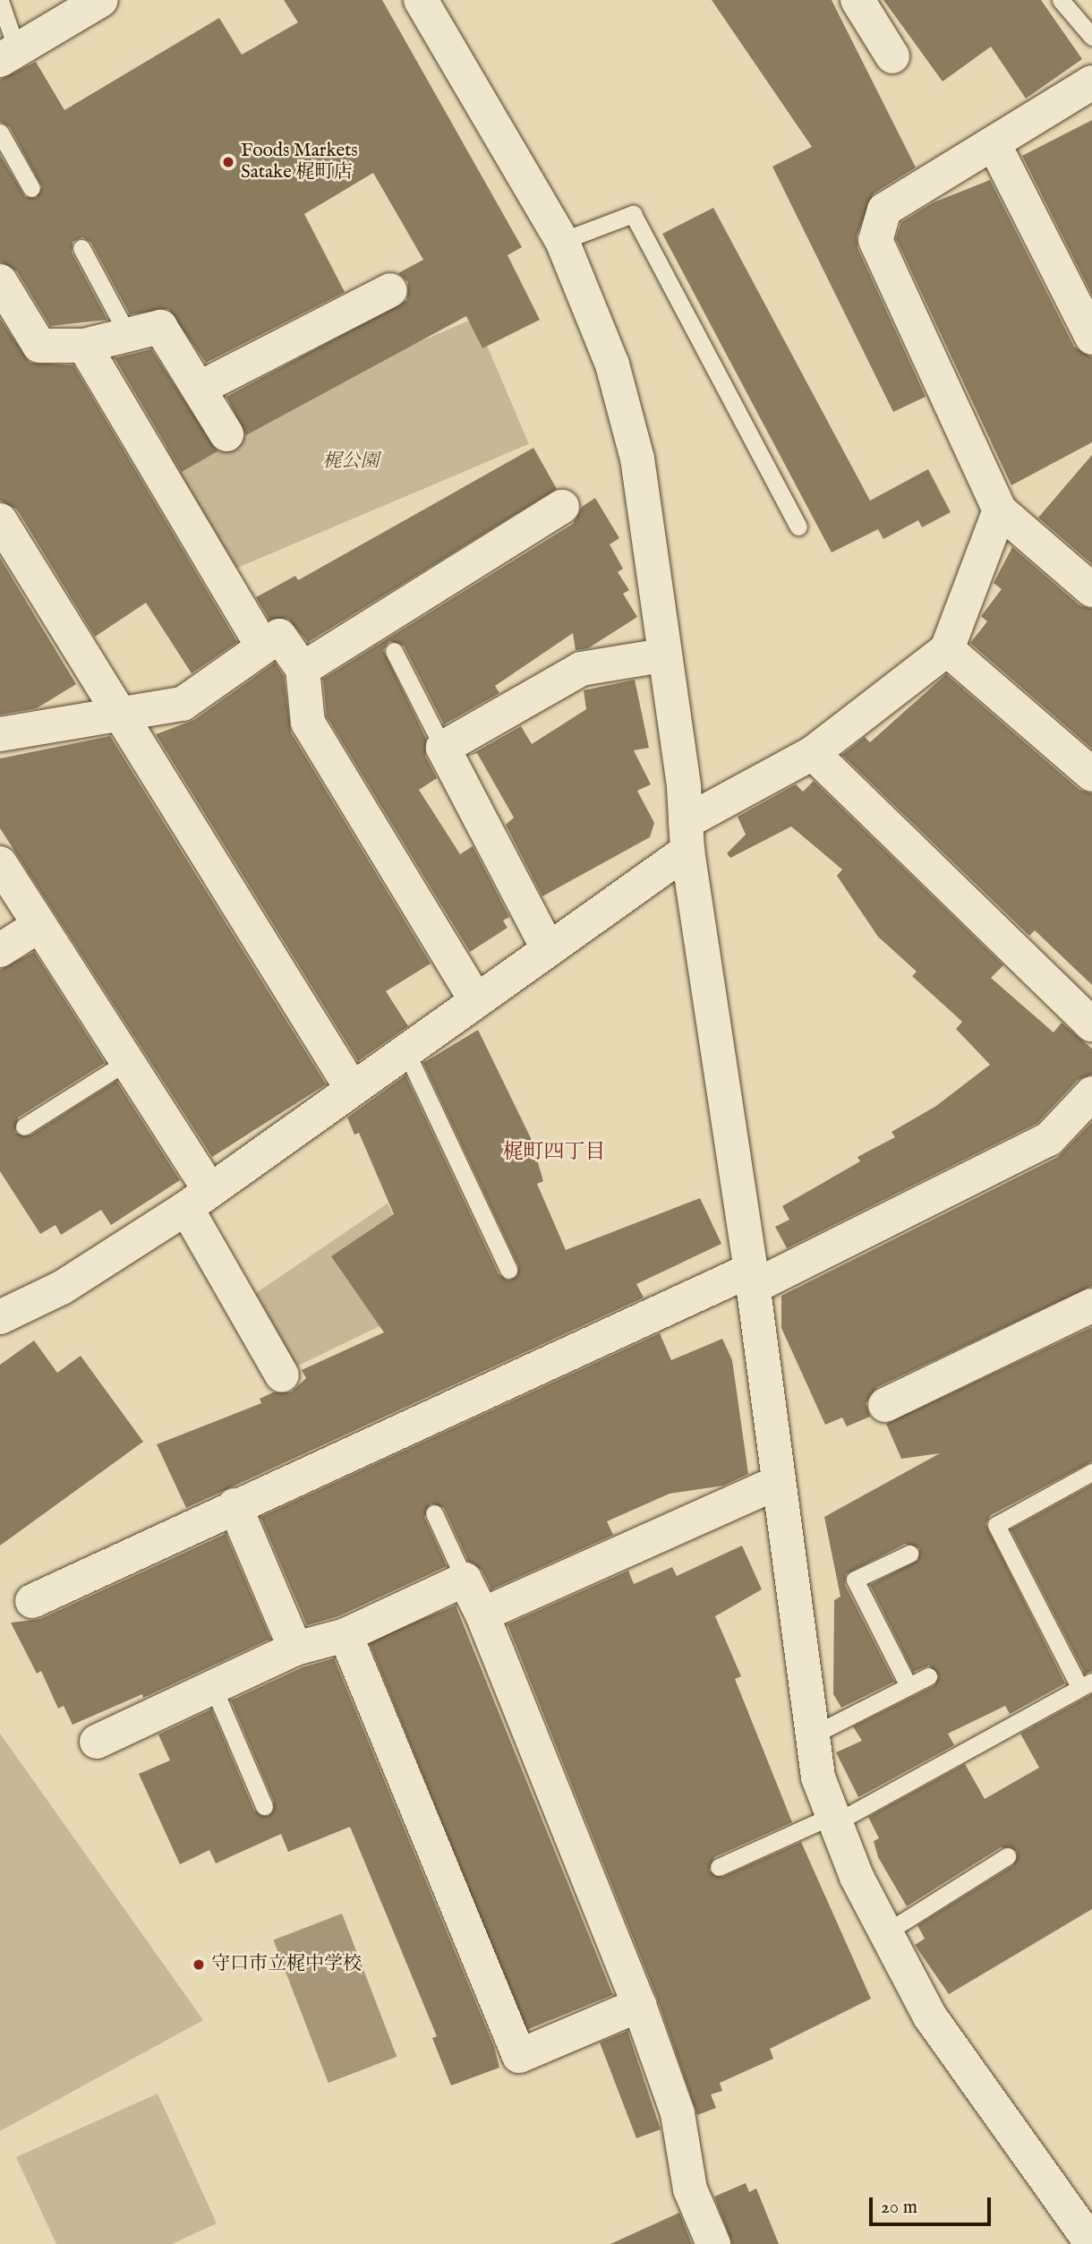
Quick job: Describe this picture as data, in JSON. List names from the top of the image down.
{
  "districts": ["梶町四丁目"],
  "parks": ["梶公園"],
  "places": ["Foods Markets Satake 梶町店", "守口市立梶中学校"],
  "scale_bar": "20 m"
}
